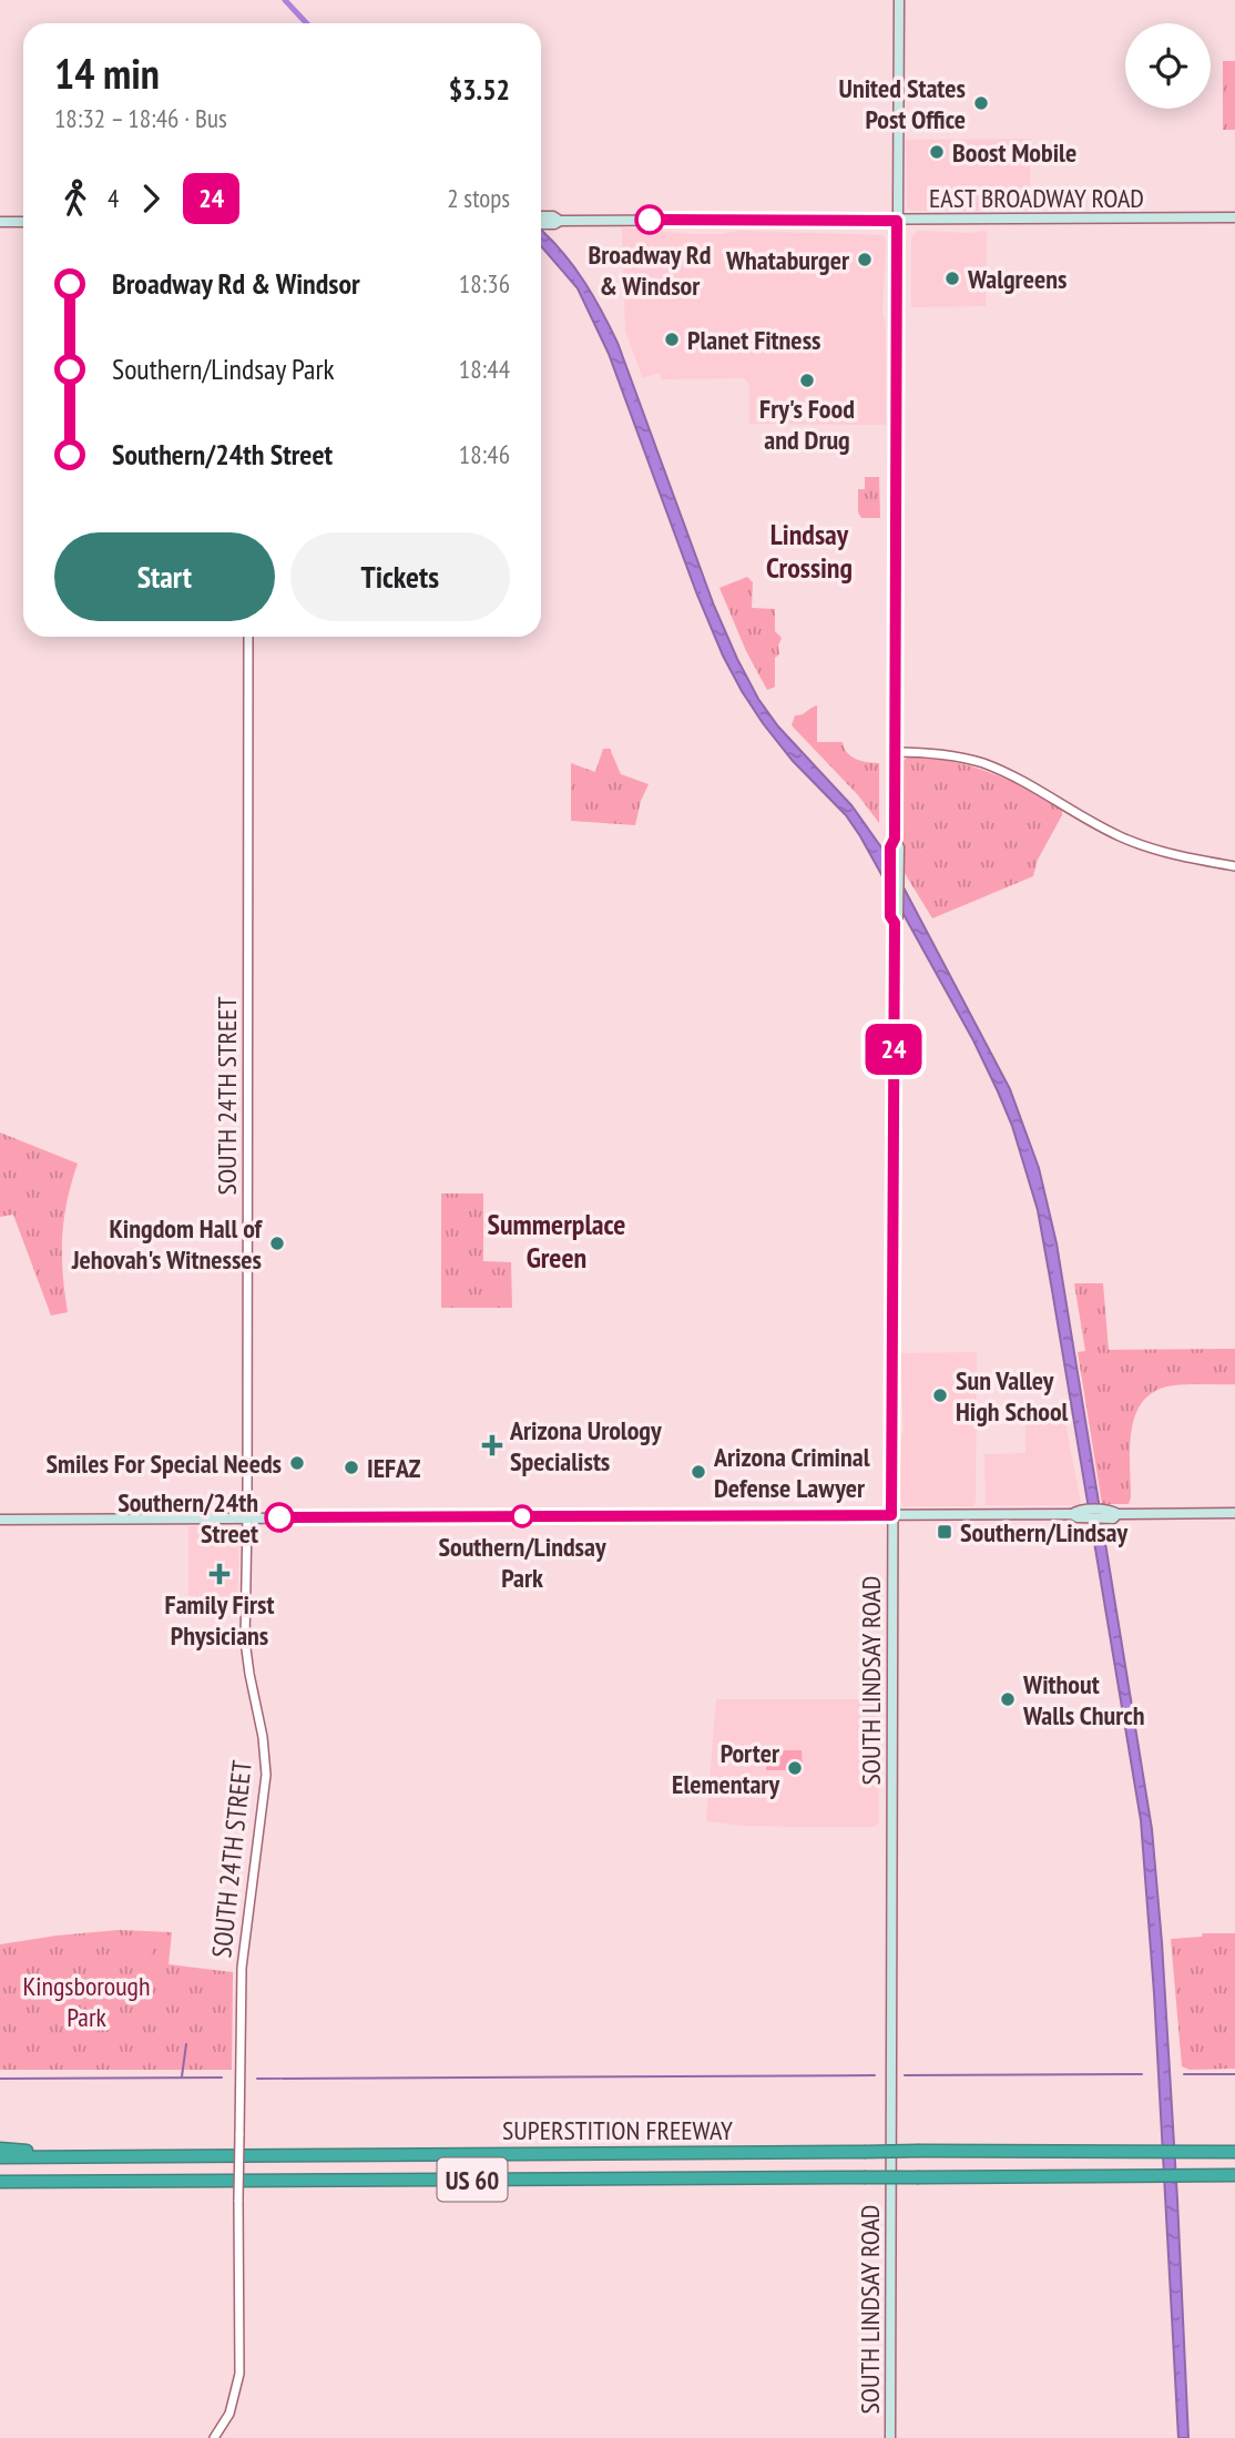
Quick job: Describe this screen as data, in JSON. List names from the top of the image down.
{
  "streets": {
    "highway": ["SUPERSTITION FREEWAY", "US 60"],
    "main road": ["EAST BROADWAY ROAD", "SOUTH LINDSAY ROAD"],
    "street": ["SOUTH 24TH STREET"]
  },
  "crossings": [
    ["EAST BROADWAY ROAD", "SOUTH LINDSAY ROAD"]
  ],
  "districts": ["Lindsay Crossing", "Summerplace Green"],
  "parks": ["Kingsborough Park"],
  "places": {
    "other": [
      "United States Post Office",
      "Boost Mobile",
      "Broadway Rd & Windsor",
      "Whataburger",
      "Walgreens",
      "Planet Fitness",
      "Fry's Food and Drug",
      "Kingdom Hall of Jehovah's Witnesses",
      "Sun Valley High School",
      "Smiles For Special Needs",
      "IEFAZ",
      "Arizona Criminal Defense Lawyer",
      "Southern/Lindsay Park",
      "Southern/24th Street",
      "Without Walls Church",
      "Porter Elementary"
    ],
    "health": ["Arizona Urology Specialists", "Family First Physicians"],
    "transit": ["Southern/Lindsay"]
  },
  "lines": ["bus line 24"],
  "page": {
    "on_map": "24",
    "heading": ["14 min", "18:32 – 18:46 · Bus", "$3.52"],
    "legs": ["4", "24", "2 stops"],
    "list": [
      {
        "name": "Broadway Rd & Windsor",
        "value": "18:36"
      },
      {
        "name": "Southern/Lindsay Park",
        "value": "18:44"
      },
      {
        "name": "Southern/24th Street",
        "value": "18:46"
      }
    ],
    "buttons": ["Start", "Tickets"]
  }
}
